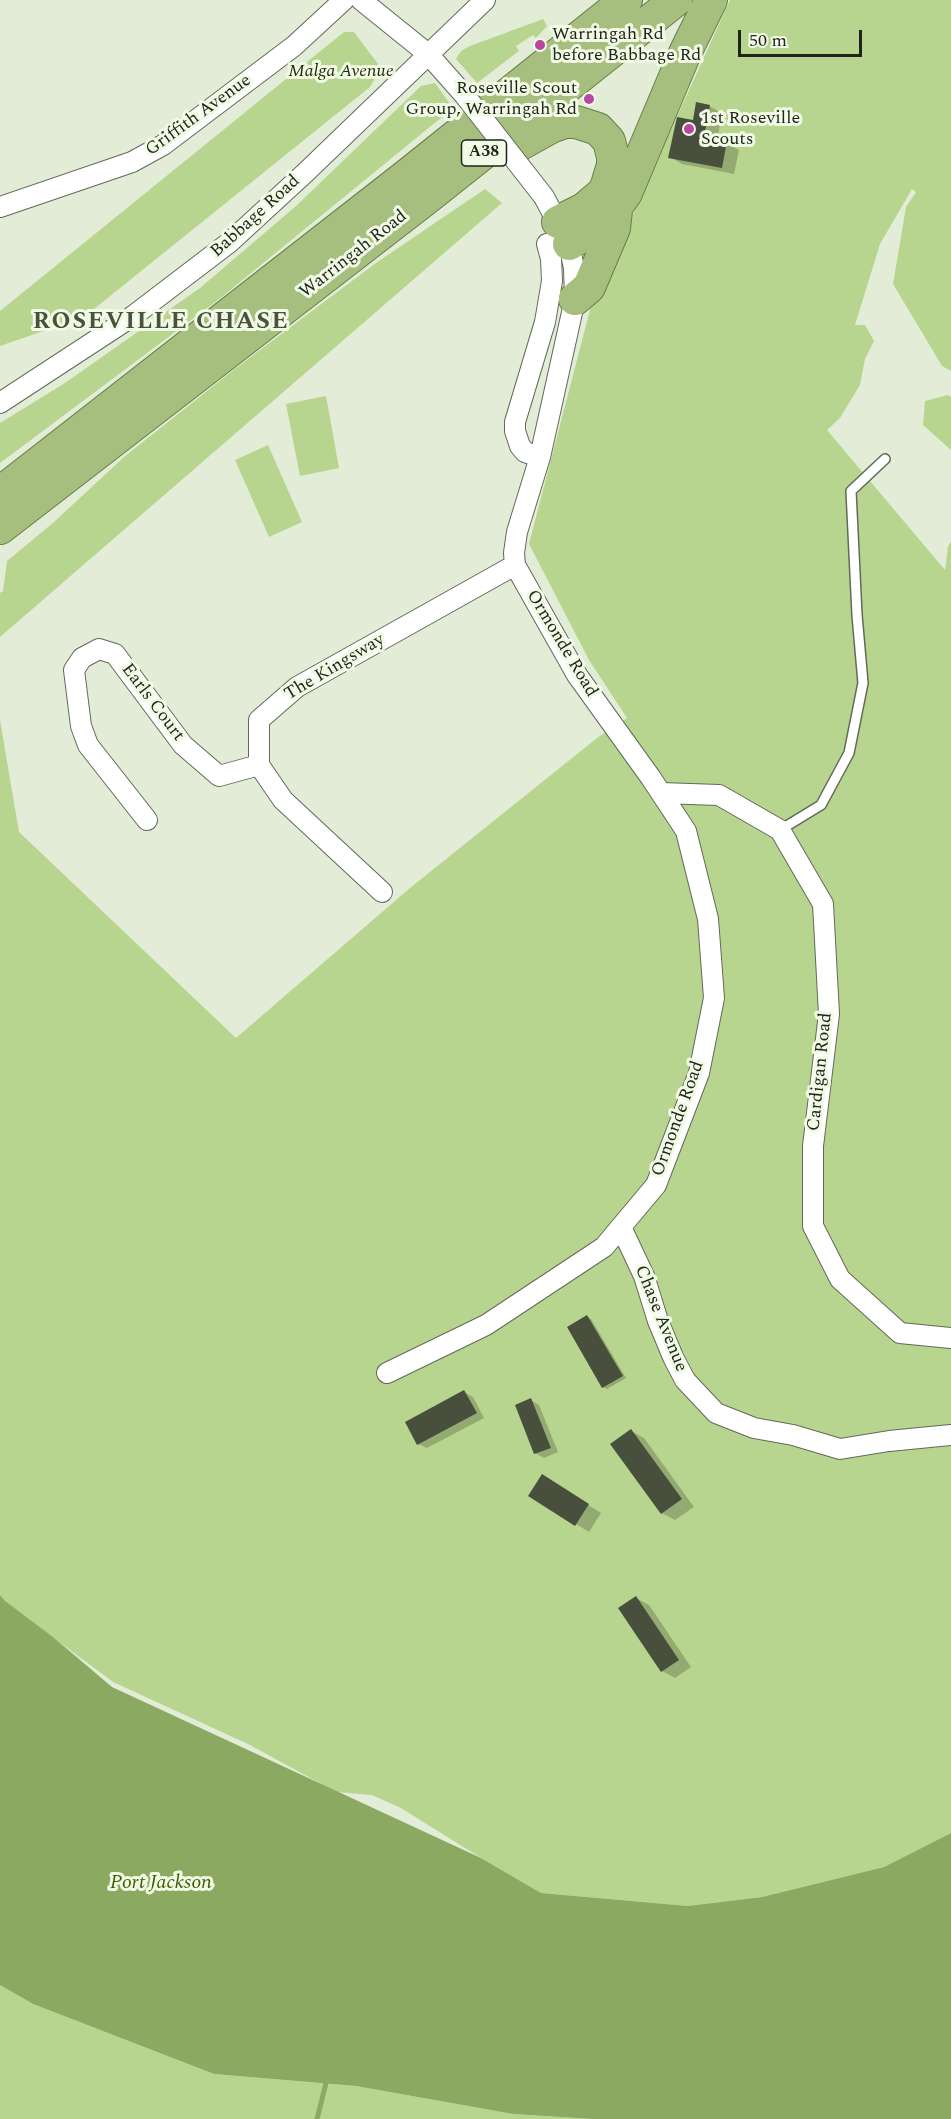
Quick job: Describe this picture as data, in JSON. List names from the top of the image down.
{
  "streets": {
    "highway": ["A38", "Warringah Road"],
    "street": [
      "Griffith Avenue",
      "Babbage Road",
      "Ormonde Road",
      "The Kingsway",
      "Earls Court",
      "Cardigan Road",
      "Chase Avenue"
    ]
  },
  "crossings": [
    ["Ormonde Road", "The Kingsway"],
    ["Ormonde Road", "Chase Avenue"],
    ["The Kingsway", "Earls Court"]
  ],
  "districts": ["ROSEVILLE CHASE"],
  "water": ["Port Jackson"],
  "parks": ["Malga Avenue"],
  "places": ["Warringah Rd before Babbage Rd", "Roseville Scout Group, Warringah Rd", "1st Roseville Scouts"],
  "scale_bar": "50 m"
}
